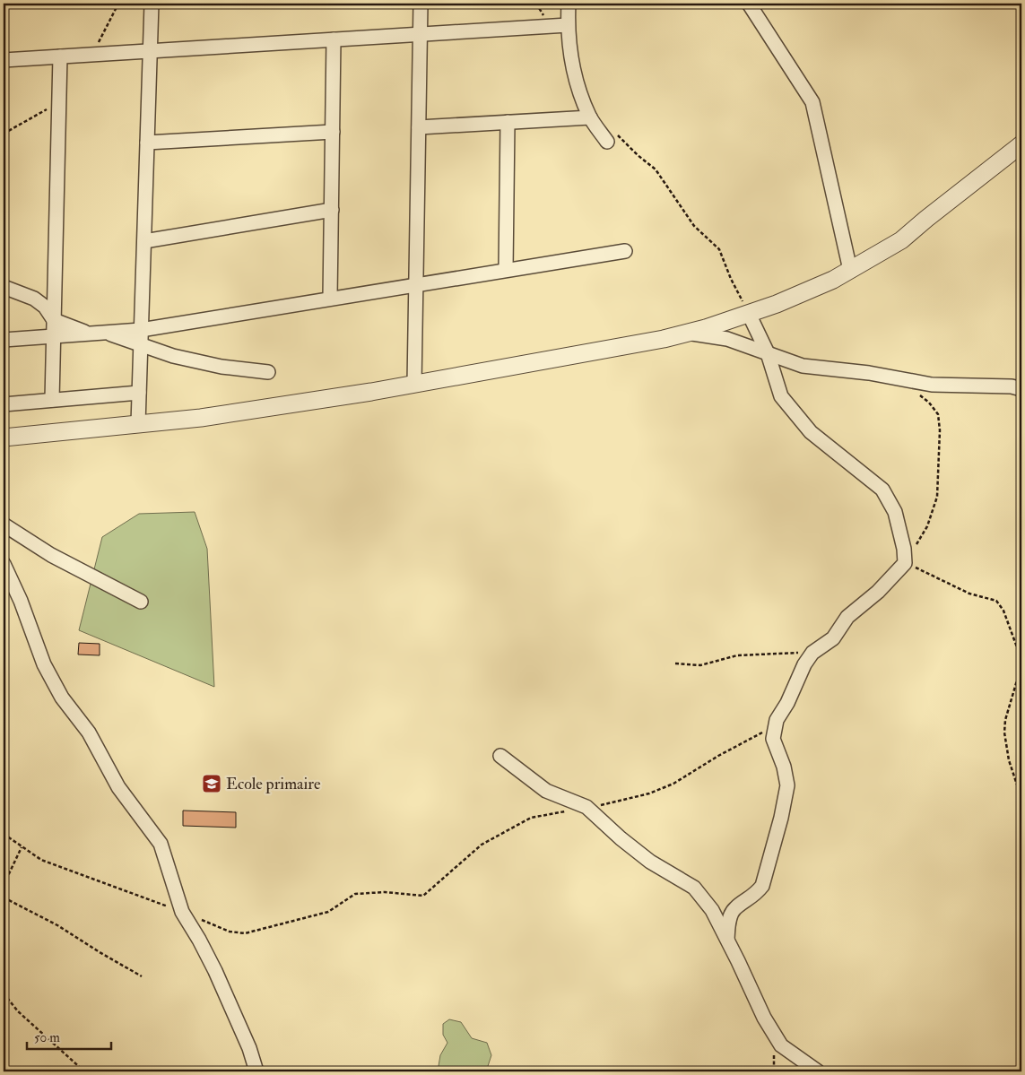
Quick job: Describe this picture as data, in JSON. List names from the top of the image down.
{
  "places": {
    "school or university": ["Ecole primaire"]
  },
  "scale_bar": "50 m"
}
